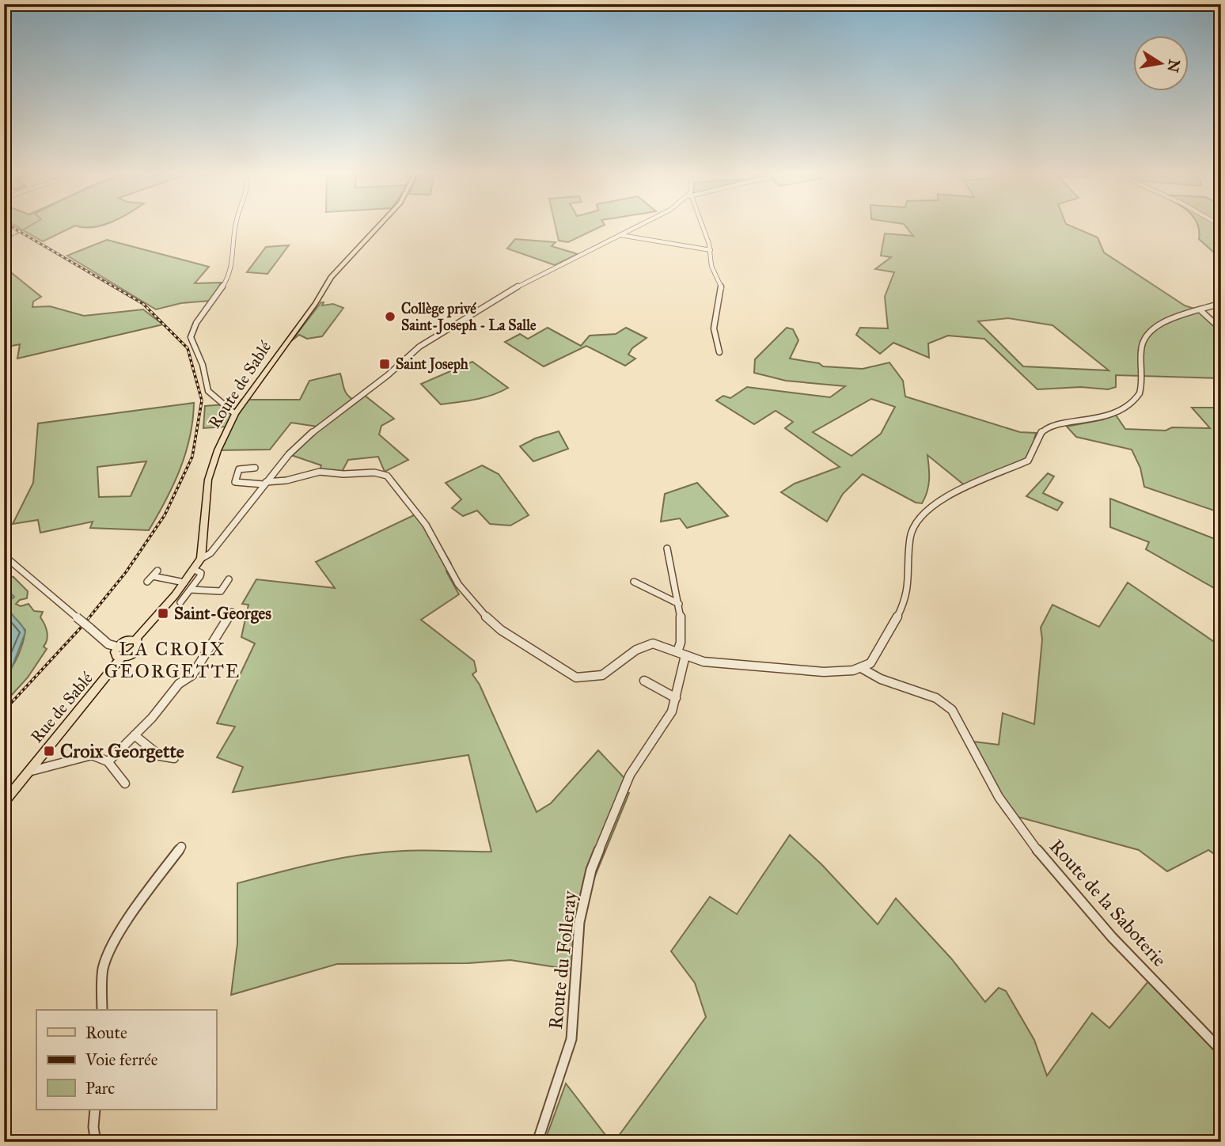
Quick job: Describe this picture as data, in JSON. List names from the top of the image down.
{
  "streets": {
    "main road": ["Route de Sablé", "Rue de Sablé"],
    "street": ["Route de la Saboterie", "Route du Folleray"]
  },
  "crossings": [
    ["Route de Sablé", "Rue de Sablé"]
  ],
  "districts": ["LA CROIX GEORGETTE"],
  "places": {
    "other": ["Collège privé Saint-Joseph - La Salle"],
    "transit": ["Saint Joseph", "Saint-Georges", "Croix Georgette"]
  },
  "legend": ["Route", "Voie ferrée", "Parc"],
  "north": "right"
}
